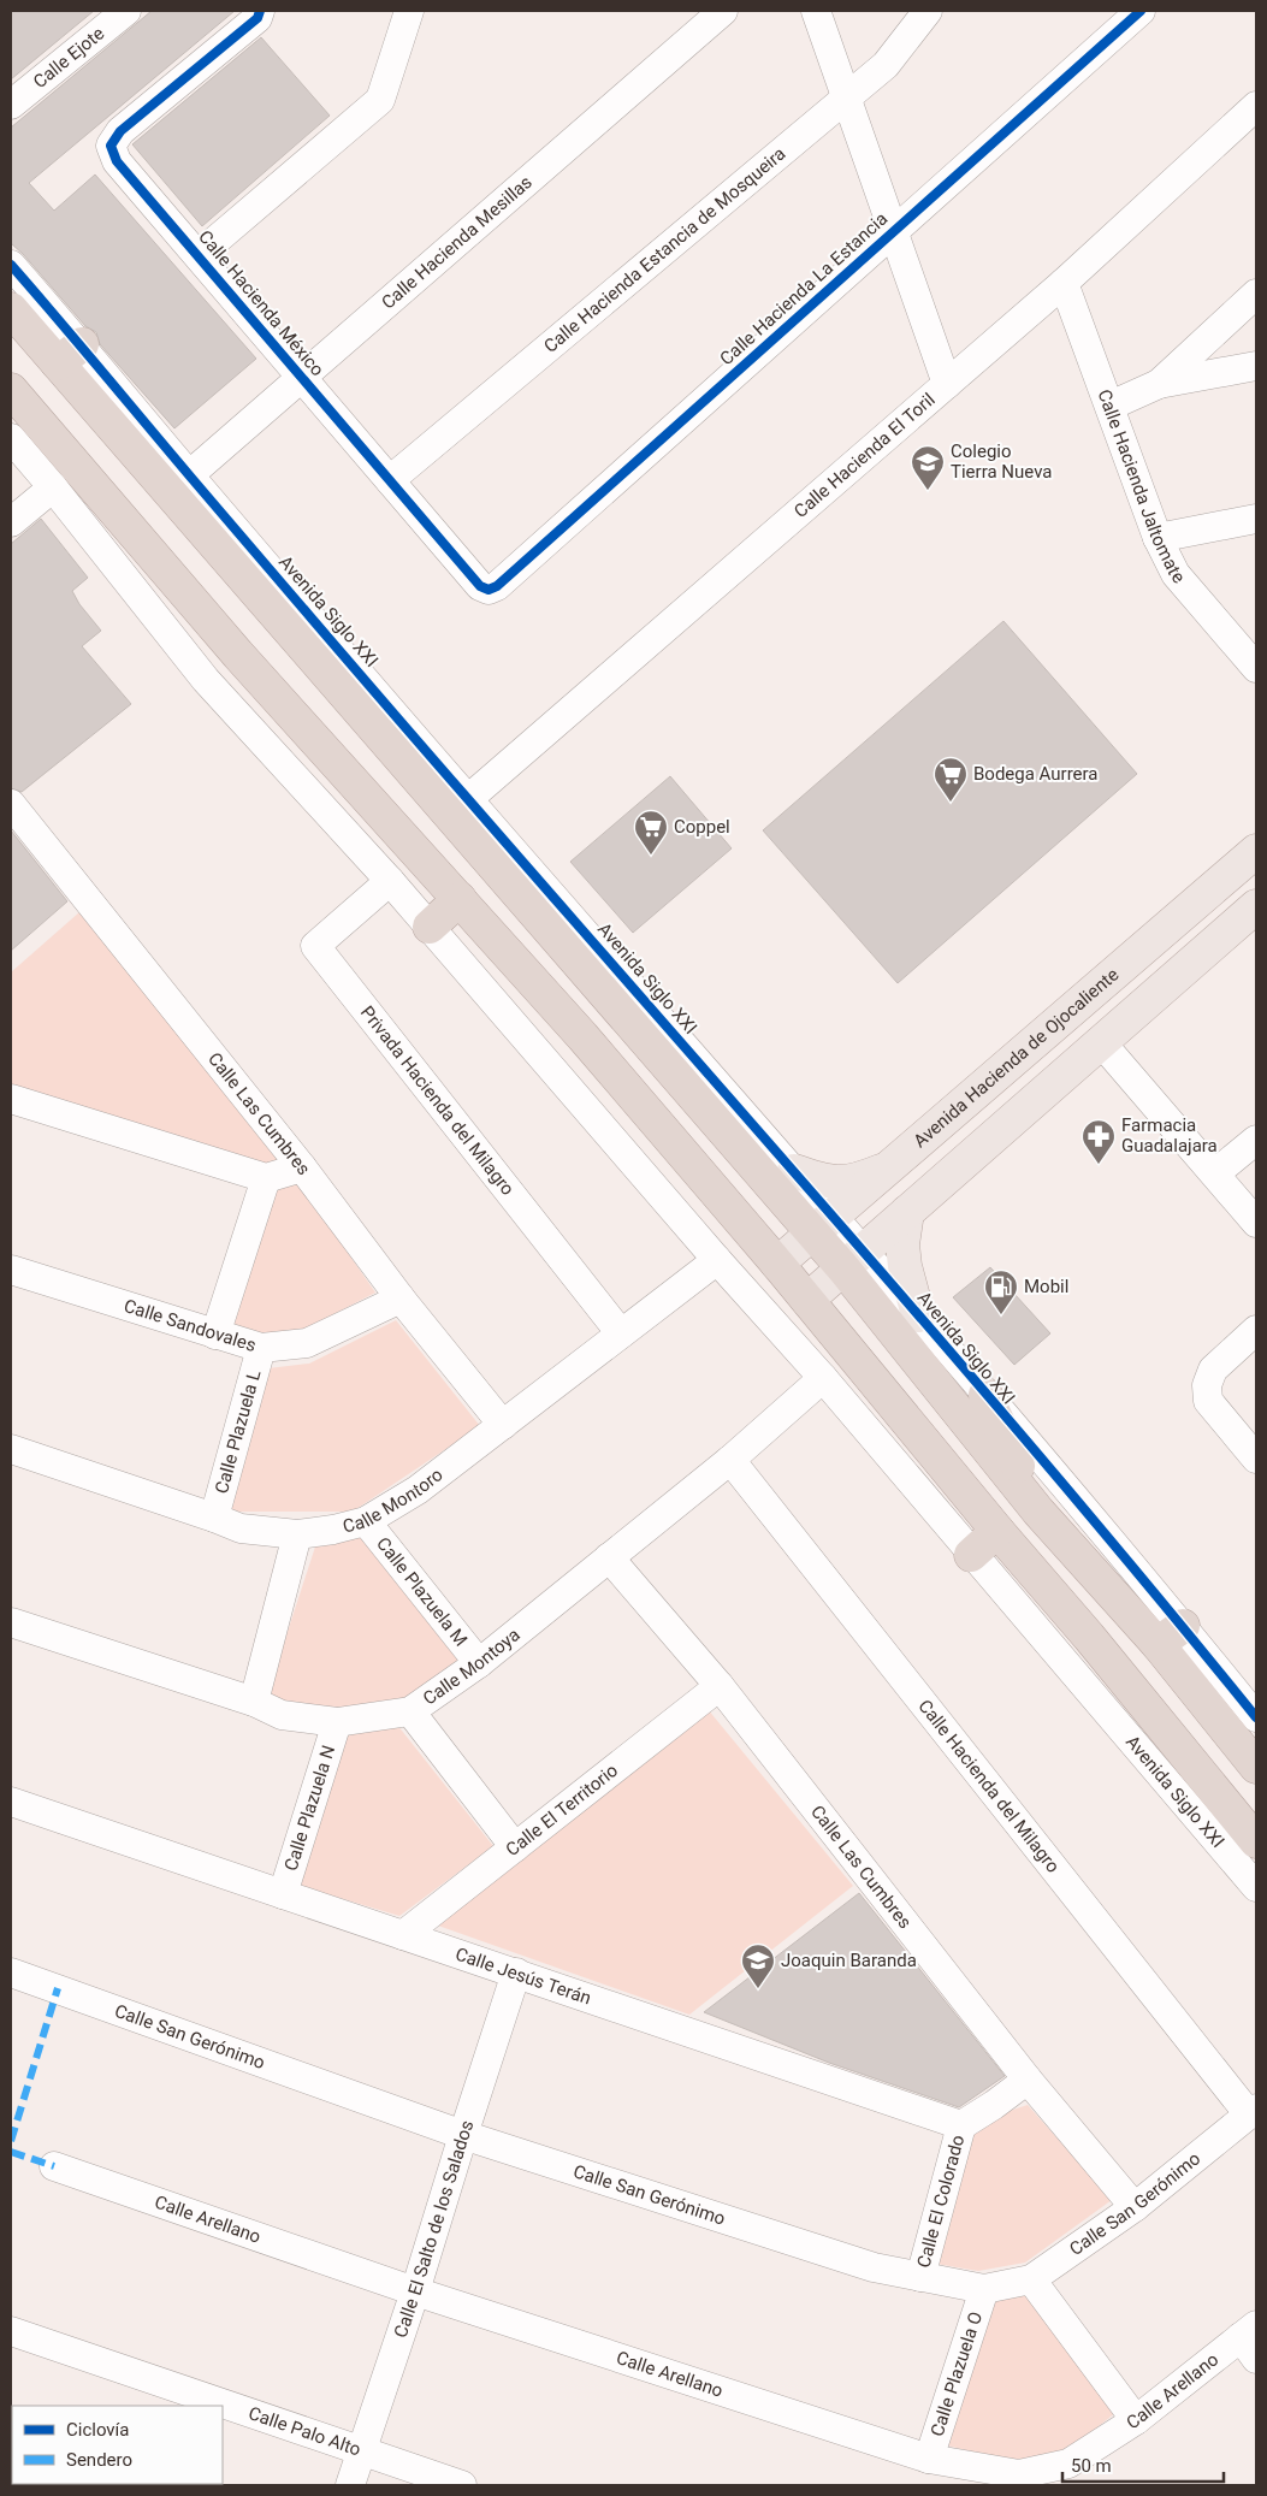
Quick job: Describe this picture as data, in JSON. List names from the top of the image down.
{
  "streets": {
    "highway": ["Avenida Siglo XXI"],
    "main road": ["Avenida Hacienda de Ojocaliente"],
    "street": [
      "Calle Ejote",
      "Calle Hacienda Mesillas",
      "Calle Hacienda Estancia de Mosqueira",
      "Calle Hacienda La Estancia",
      "Calle Hacienda México",
      "Calle Hacienda El Toril",
      "Calle Hacienda Jaltomate",
      "Privada Hacienda del Milagro",
      "Calle Las Cumbres",
      "Calle Sandovales",
      "Calle Plazuela L",
      "Calle Montoro",
      "Calle Plazuela M",
      "Calle Montoya",
      "Calle Hacienda del Milagro",
      "Calle Plazuela N",
      "Calle El Territorio",
      "Calle Jesús Terán",
      "Calle San Gerónimo",
      "Calle El Colorado",
      "Calle Arellano",
      "Calle El Salto de los Salados",
      "Calle Plazuela O",
      "Calle Palo Alto"
    ]
  },
  "crossings": [
    ["Calle Hacienda Mesillas", "Calle Hacienda México"],
    ["Calle Hacienda Mesillas", "Avenida Siglo XXI"],
    ["Calle Hacienda Estancia de Mosqueira", "Calle Hacienda México"],
    ["Calle Hacienda La Estancia", "Calle Hacienda México"],
    ["Calle Hacienda El Toril", "Calle Hacienda Jaltomate"],
    ["Calle Hacienda El Toril", "Avenida Siglo XXI"],
    ["Avenida Siglo XXI", "Avenida Hacienda de Ojocaliente"],
    ["Avenida Siglo XXI", "Privada Hacienda del Milagro"],
    ["Avenida Siglo XXI", "Calle Montoro"],
    ["Avenida Siglo XXI", "Calle Montoya"],
    ["Privada Hacienda del Milagro", "Calle Montoro"],
    ["Calle Las Cumbres", "Calle Sandovales"],
    ["Calle Las Cumbres", "Calle Montoro"],
    ["Calle Las Cumbres", "Calle Montoya"],
    ["Calle Las Cumbres", "Calle El Territorio"],
    ["Calle Las Cumbres", "Calle San Gerónimo"],
    ["Calle Sandovales", "Calle Plazuela L"],
    ["Calle Plazuela L", "Calle Montoro"],
    ["Calle Montoro", "Calle Plazuela M"],
    ["Calle Plazuela M", "Calle Montoya"],
    ["Calle Montoya", "Calle Hacienda del Milagro"],
    ["Calle Montoya", "Calle Plazuela N"],
    ["Calle Hacienda del Milagro", "Calle San Gerónimo"],
    ["Calle Plazuela N", "Calle Jesús Terán"],
    ["Calle El Territorio", "Calle Jesús Terán"],
    ["Calle Jesús Terán", "Calle El Colorado"],
    ["Calle Jesús Terán", "Calle El Salto de los Salados"],
    ["Calle San Gerónimo", "Calle El Colorado"],
    ["Calle San Gerónimo", "Calle El Salto de los Salados"],
    ["Calle San Gerónimo", "Calle Plazuela O"],
    ["Calle Arellano", "Calle El Salto de los Salados"],
    ["Calle Arellano", "Calle Plazuela O"],
    ["Calle El Salto de los Salados", "Calle Palo Alto"]
  ],
  "places": {
    "school or university": ["Colegio Tierra Nueva", "Joaquin Baranda"],
    "supermarket": ["Bodega Aurrera", "Coppel"],
    "pharmacy": ["Farmacia Guadalajara"],
    "fuel station": ["Mobil"]
  },
  "legend": ["Ciclovía", "Sendero"],
  "scale_bar": "50 m"
}
